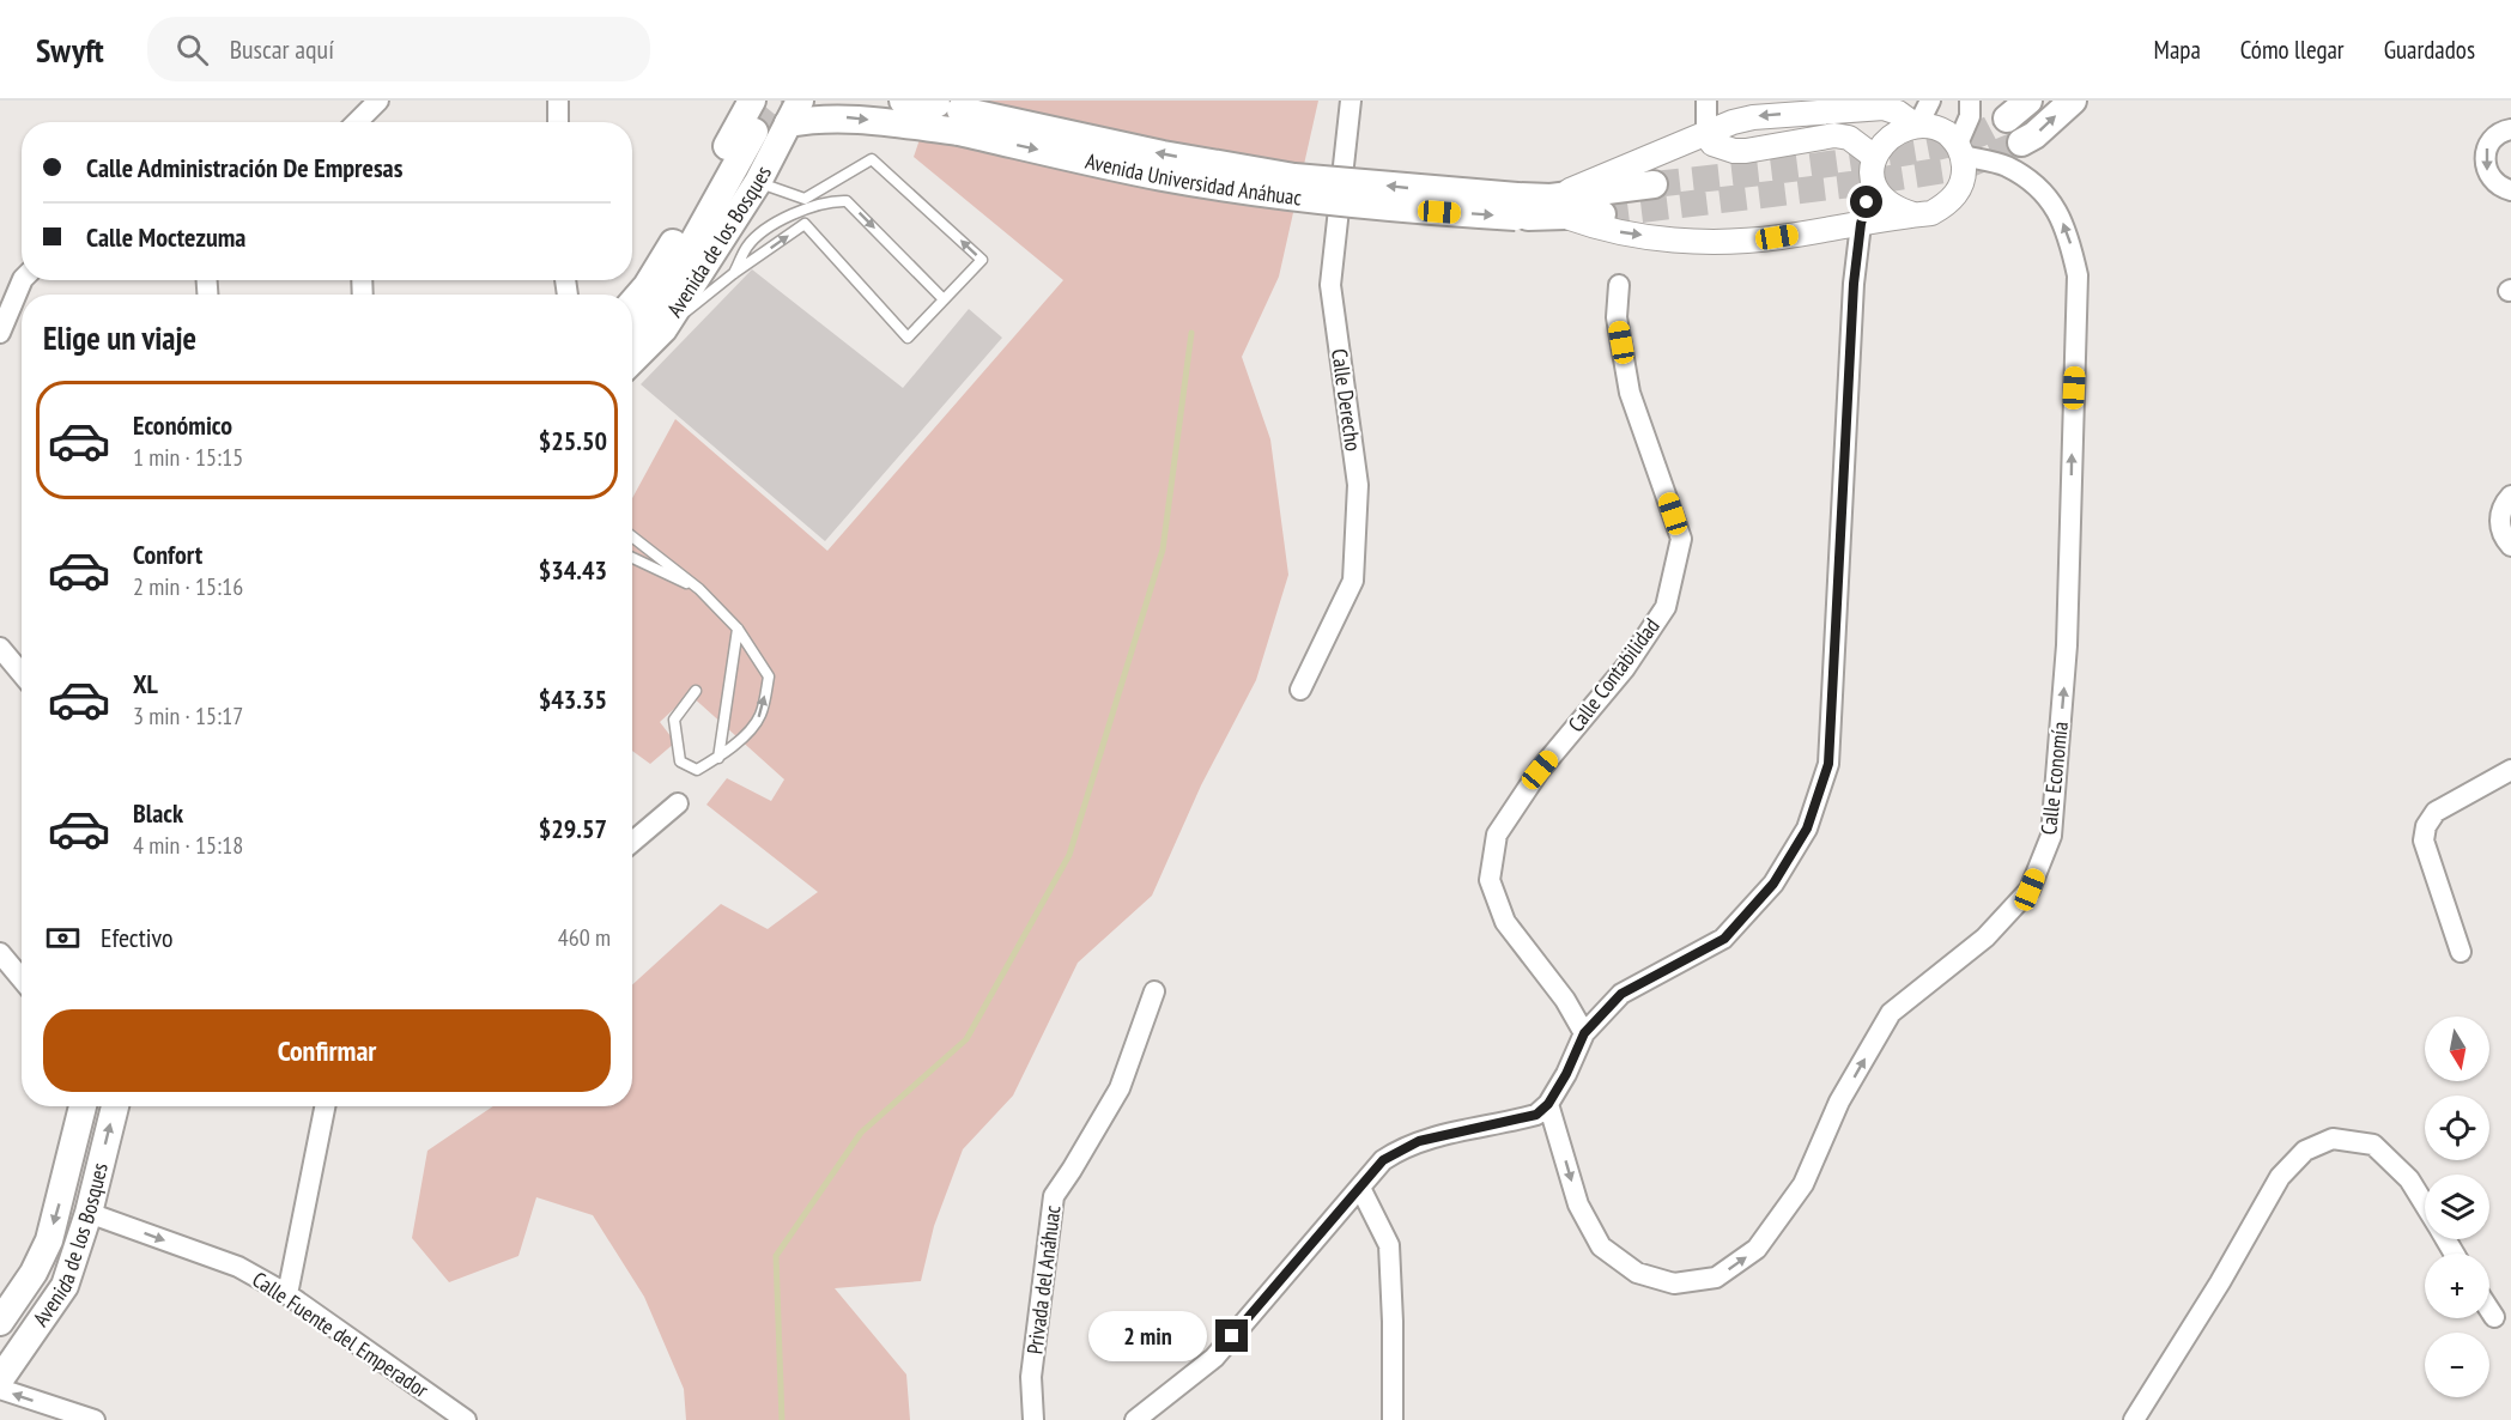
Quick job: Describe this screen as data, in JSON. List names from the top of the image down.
{
  "streets": {
    "main road": ["Avenida Universidad Anáhuac", "Avenida de los Bosques"],
    "street": [
      "Calle Derecho",
      "Calle Contabilidad",
      "Calle Economía",
      "Privada del Anáhuac",
      "Calle Fuente del Emperador"
    ]
  },
  "crossings": [
    ["Avenida Universidad Anáhuac", "Avenida de los Bosques"],
    ["Avenida de los Bosques", "Calle Fuente del Emperador"]
  ],
  "one_way": ["Calle Fuente del Emperador"],
  "north": "bottom",
  "page": {
    "header": "Swyft",
    "search": "Buscar aquí",
    "nav": ["Mapa", "Cómo llegar", "Guardados"],
    "banner": ["Calle Administración De Empresas", "Calle Moctezuma"],
    "heading": "Elige un viaje",
    "list": [
      {
        "name": "Económico",
        "note": "1 min · 15:15",
        "value": "$25.50"
      },
      {
        "name": "Confort",
        "note": "2 min · 15:16",
        "value": "$34.43"
      },
      {
        "name": "XL",
        "note": "3 min · 15:17",
        "value": "$43.35"
      },
      {
        "name": "Black",
        "note": "4 min · 15:18",
        "value": "$29.57"
      }
    ],
    "pay": ["Efectivo", "460 m"],
    "buttons": "Confirmar",
    "map_buttons": ["+", "−"],
    "bubble": "2 min"
  }
}
